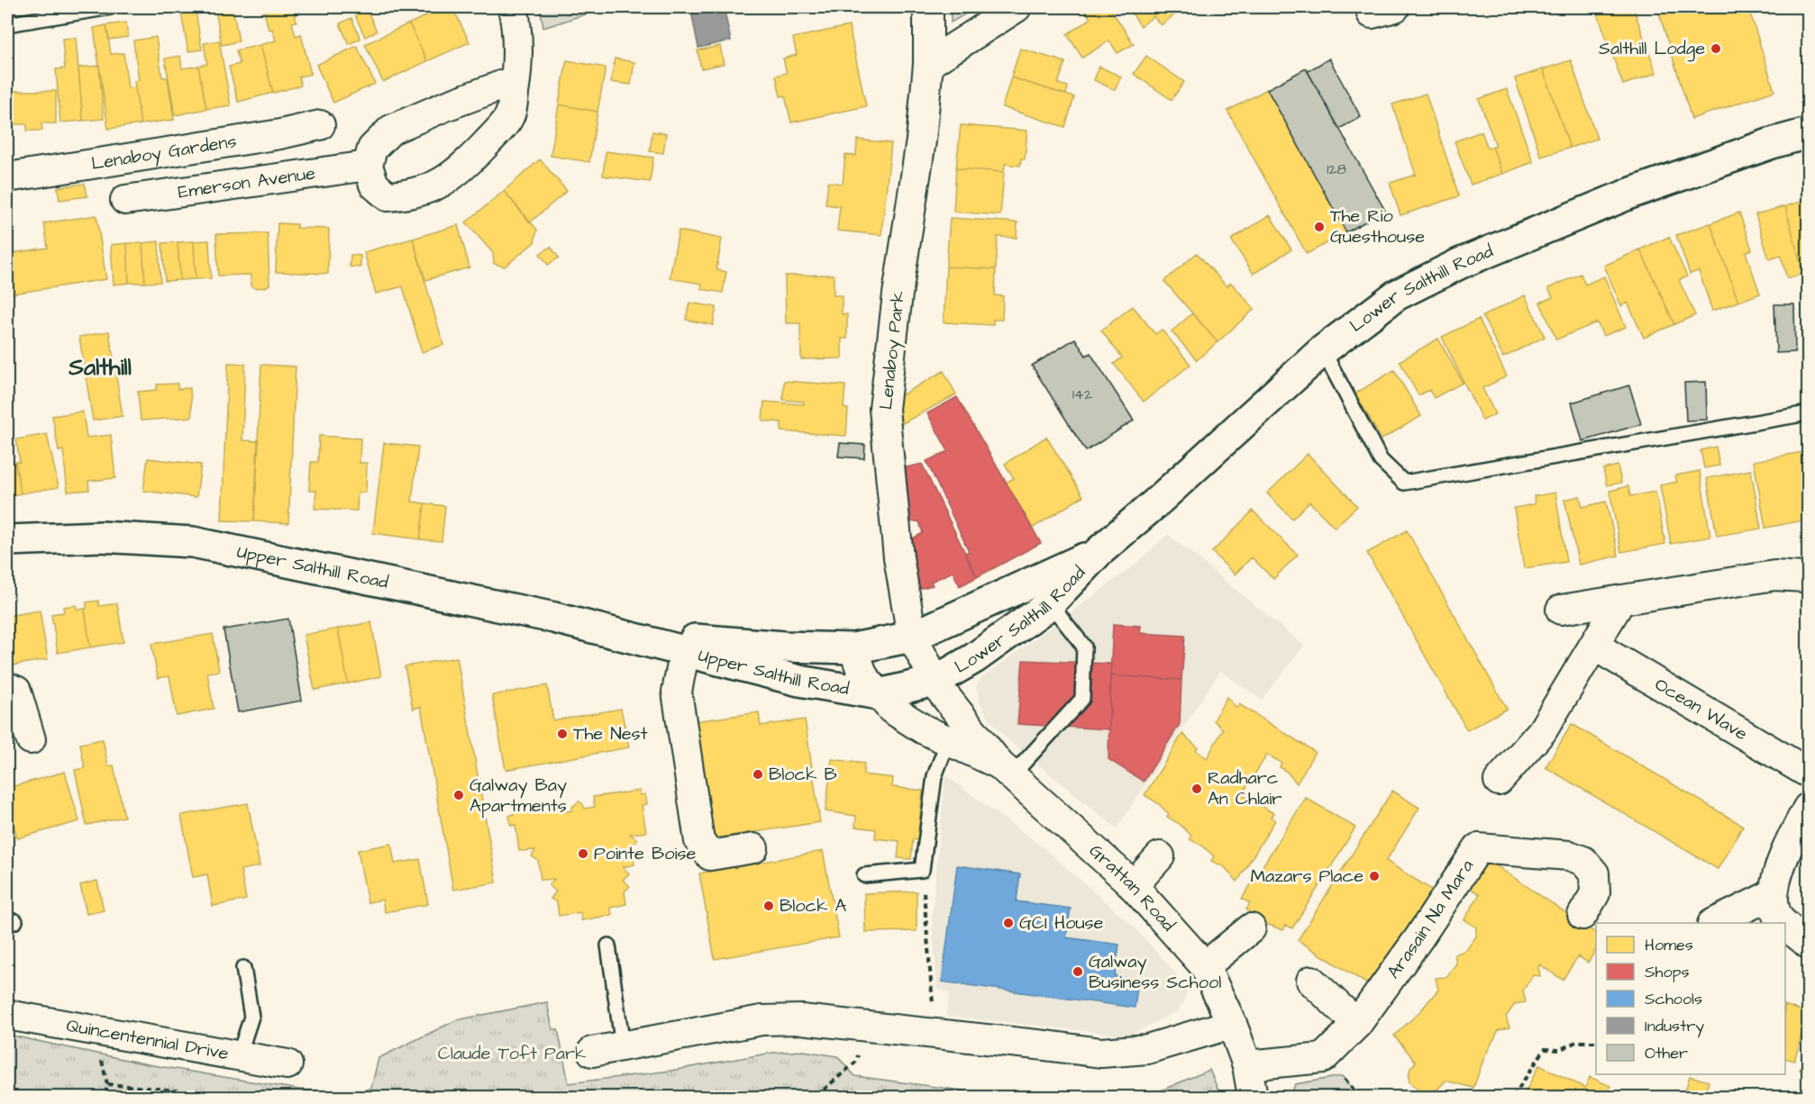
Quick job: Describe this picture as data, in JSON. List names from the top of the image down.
{
  "streets": {
    "main road": ["Lower Salthill Road", "Upper Salthill Road"],
    "street": [
      "Lenaboy Gardens",
      "Emerson Avenue",
      "Lenaboy Park",
      "Ocean Wave",
      "Grattan Road",
      "Arasain Na Mara",
      "Quincentennial Drive"
    ]
  },
  "crossings": [
    ["Lower Salthill Road", "Lenaboy Park"],
    ["Lower Salthill Road", "Upper Salthill Road"],
    ["Lower Salthill Road", "Grattan Road"],
    ["Lenaboy Park", "Upper Salthill Road"],
    ["Lenaboy Park", "Grattan Road"],
    ["Upper Salthill Road", "Grattan Road"],
    ["Grattan Road", "Arasain Na Mara"]
  ],
  "districts": ["Salthill"],
  "parks": ["Claude Toft Park"],
  "places": [
    "Salthill Lodge",
    "The Rio Guesthouse",
    "The Nest",
    "Block B",
    "Radharc An Chlair",
    "Galway Bay Apartments",
    "Pointe Boise",
    "Mazars Place",
    "Block A",
    "GCI House",
    "Galway Business School"
  ],
  "house_numbers": ["128", "142"],
  "legend": [
    "Homes",
    "Shops",
    "Schools",
    "Industry",
    "Other"
  ]
}
